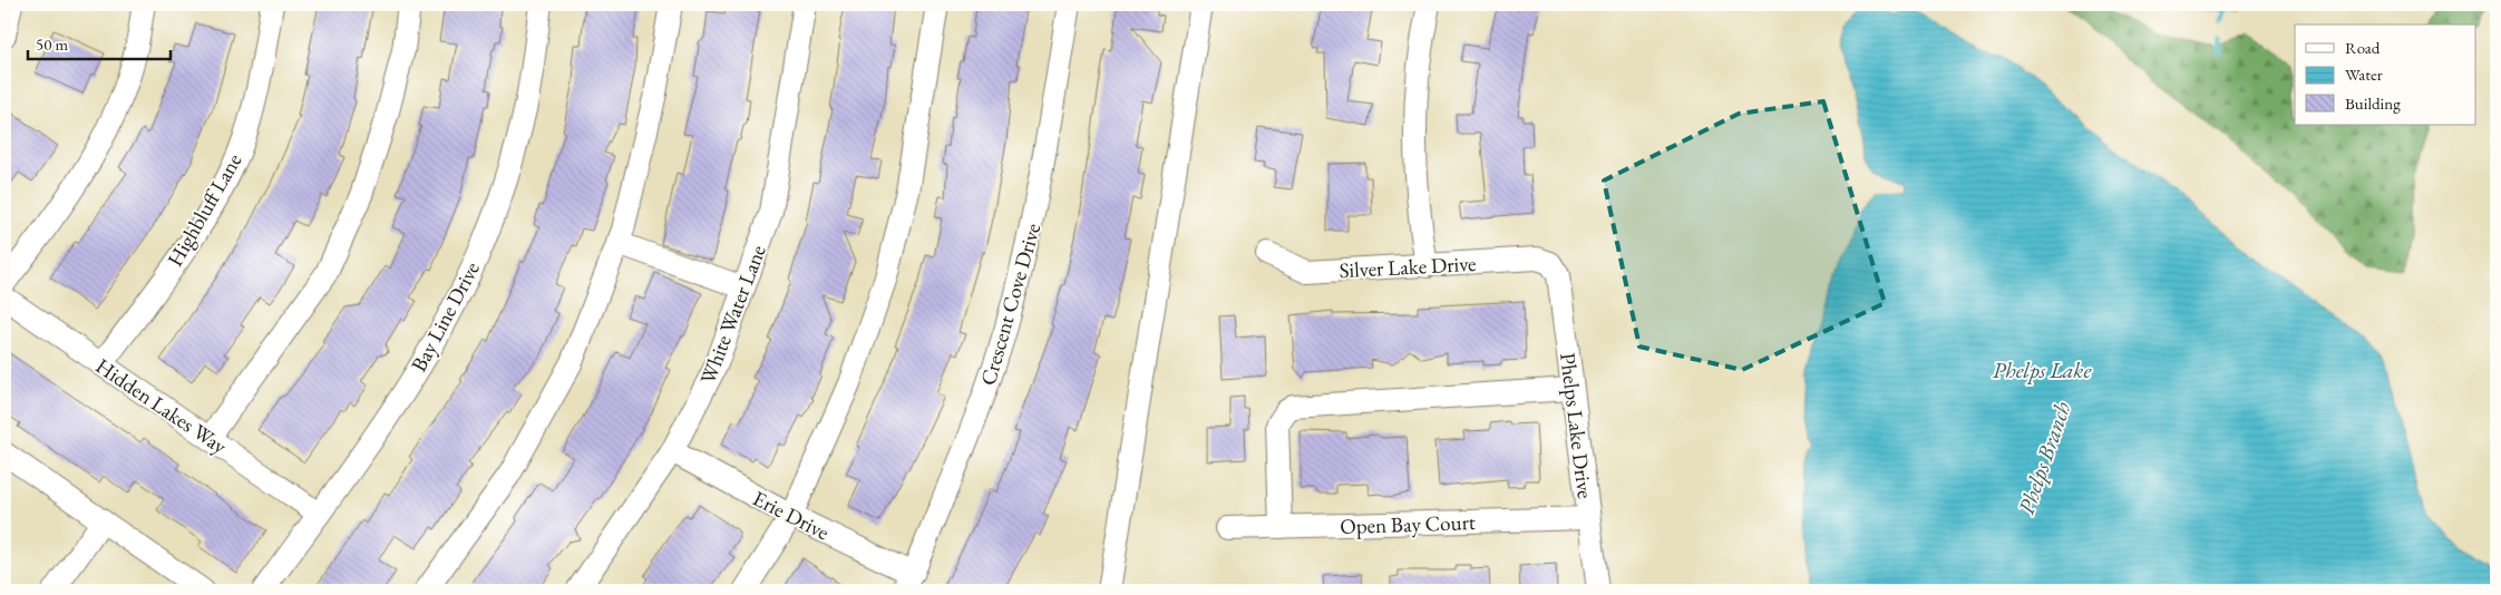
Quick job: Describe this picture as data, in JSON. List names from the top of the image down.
{
  "streets": {
    "street": [
      "Highbluff Lane",
      "Silver Lake Drive",
      "Crescent Cove Drive",
      "White Water Lane",
      "Bay Line Drive",
      "Hidden Lakes Way",
      "Phelps Lake Drive",
      "Erie Drive",
      "Open Bay Court"
    ]
  },
  "crossings": [
    ["Highbluff Lane", "Hidden Lakes Way"],
    ["Silver Lake Drive", "Phelps Lake Drive"],
    ["Crescent Cove Drive", "Erie Drive"],
    ["White Water Lane", "Erie Drive"],
    ["Bay Line Drive", "Hidden Lakes Way"],
    ["Phelps Lake Drive", "Open Bay Court"]
  ],
  "water": ["Phelps Lake", "Phelps Branch"],
  "legend": ["Road", "Water", "Building"],
  "scale_bar": "50 m"
}
